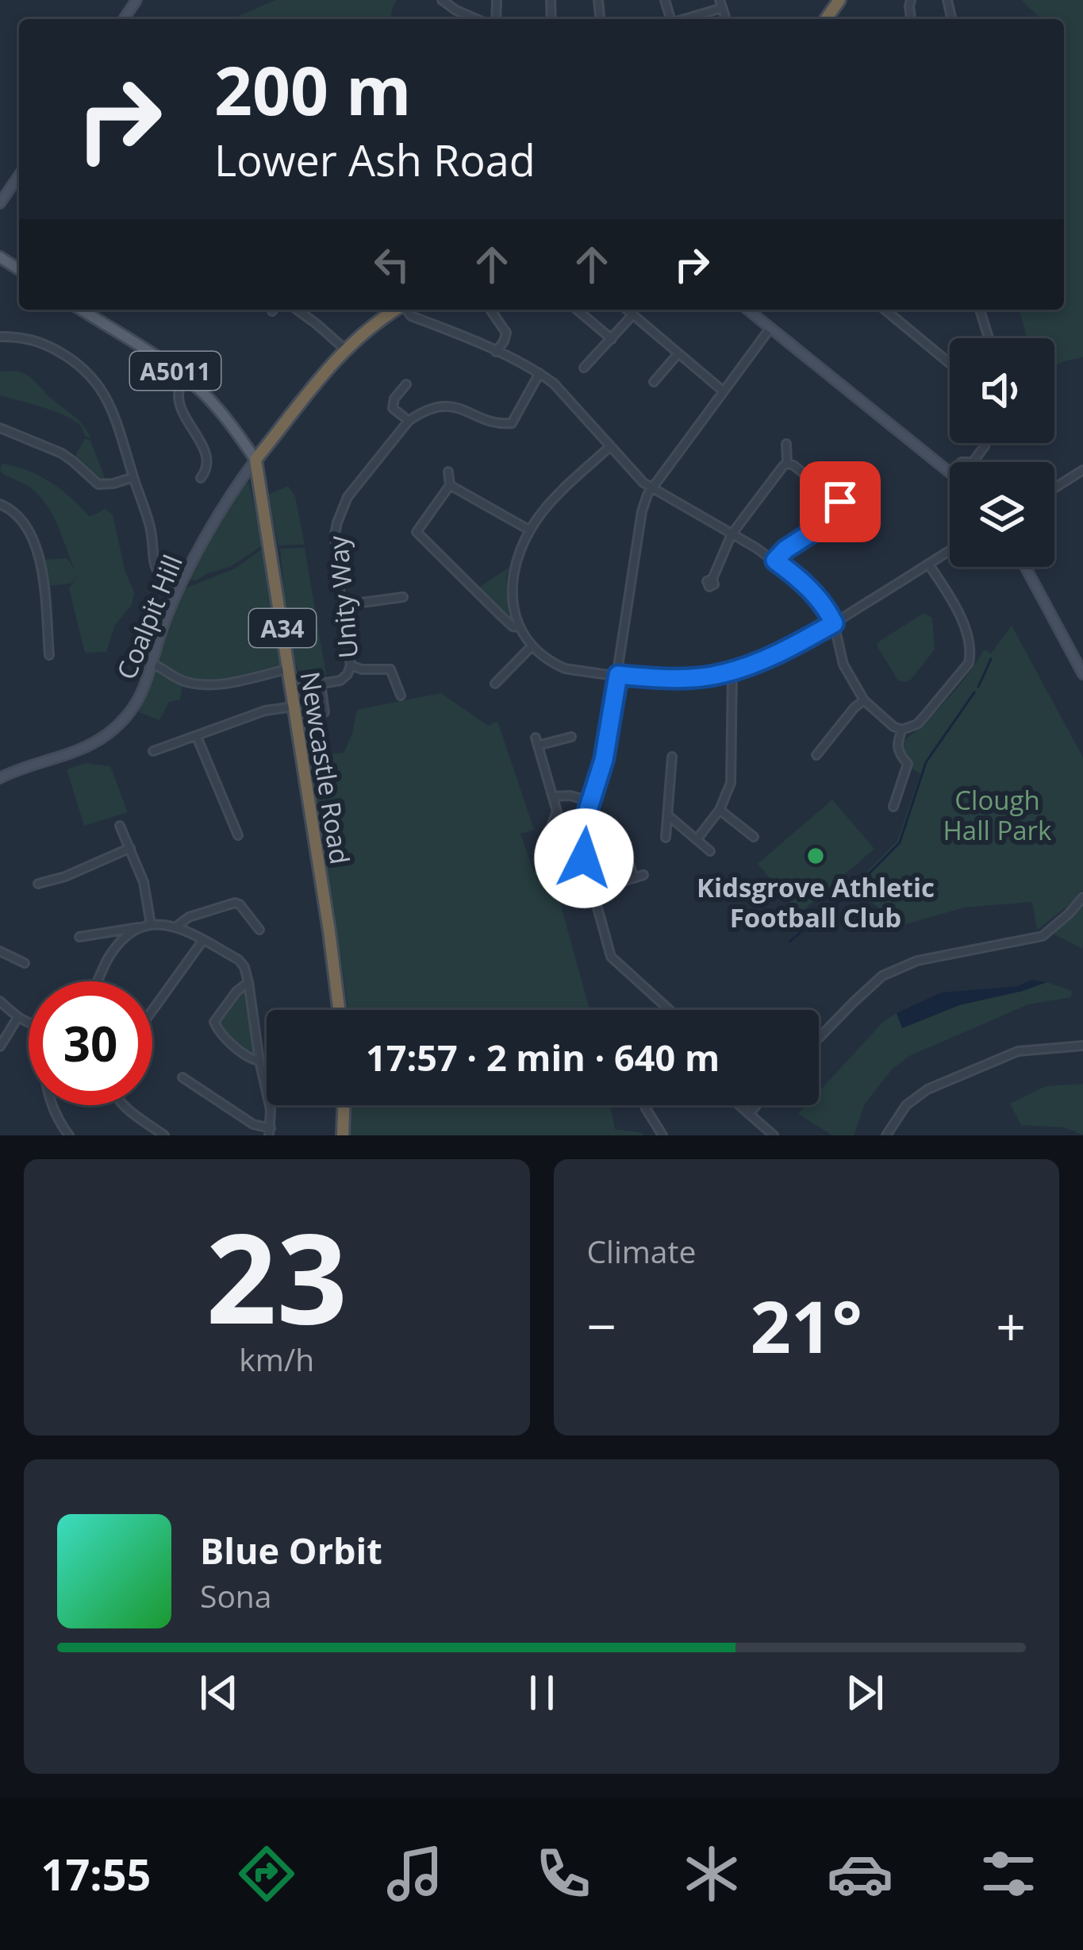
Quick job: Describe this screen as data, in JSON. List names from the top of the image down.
{
  "streets": {
    "highway": ["A34", "Newcastle Road"],
    "main road": ["A5011"],
    "street": ["Unity Way", "Coalpit Hill"]
  },
  "crossings": [
    ["A5011", "Coalpit Hill"],
    ["A5011", "Newcastle Road"],
    ["Unity Way", "Newcastle Road"],
    ["Coalpit Hill", "Newcastle Road"]
  ],
  "parks": ["Clough Hall Park"],
  "places": ["Kidsgrove Athletic Football Club"],
  "page": {
    "turn": ["200 m", "Lower Ash Road"],
    "limit": "30",
    "trip": "17:57 · 2 min · 640 m",
    "tile": [
      ["23", "km/h"],
      "Climate"
    ],
    "heat": ["−", "21°", "+"],
    "song": ["Blue Orbit", "Sona"],
    "tabs": "17:55"
  }
}
